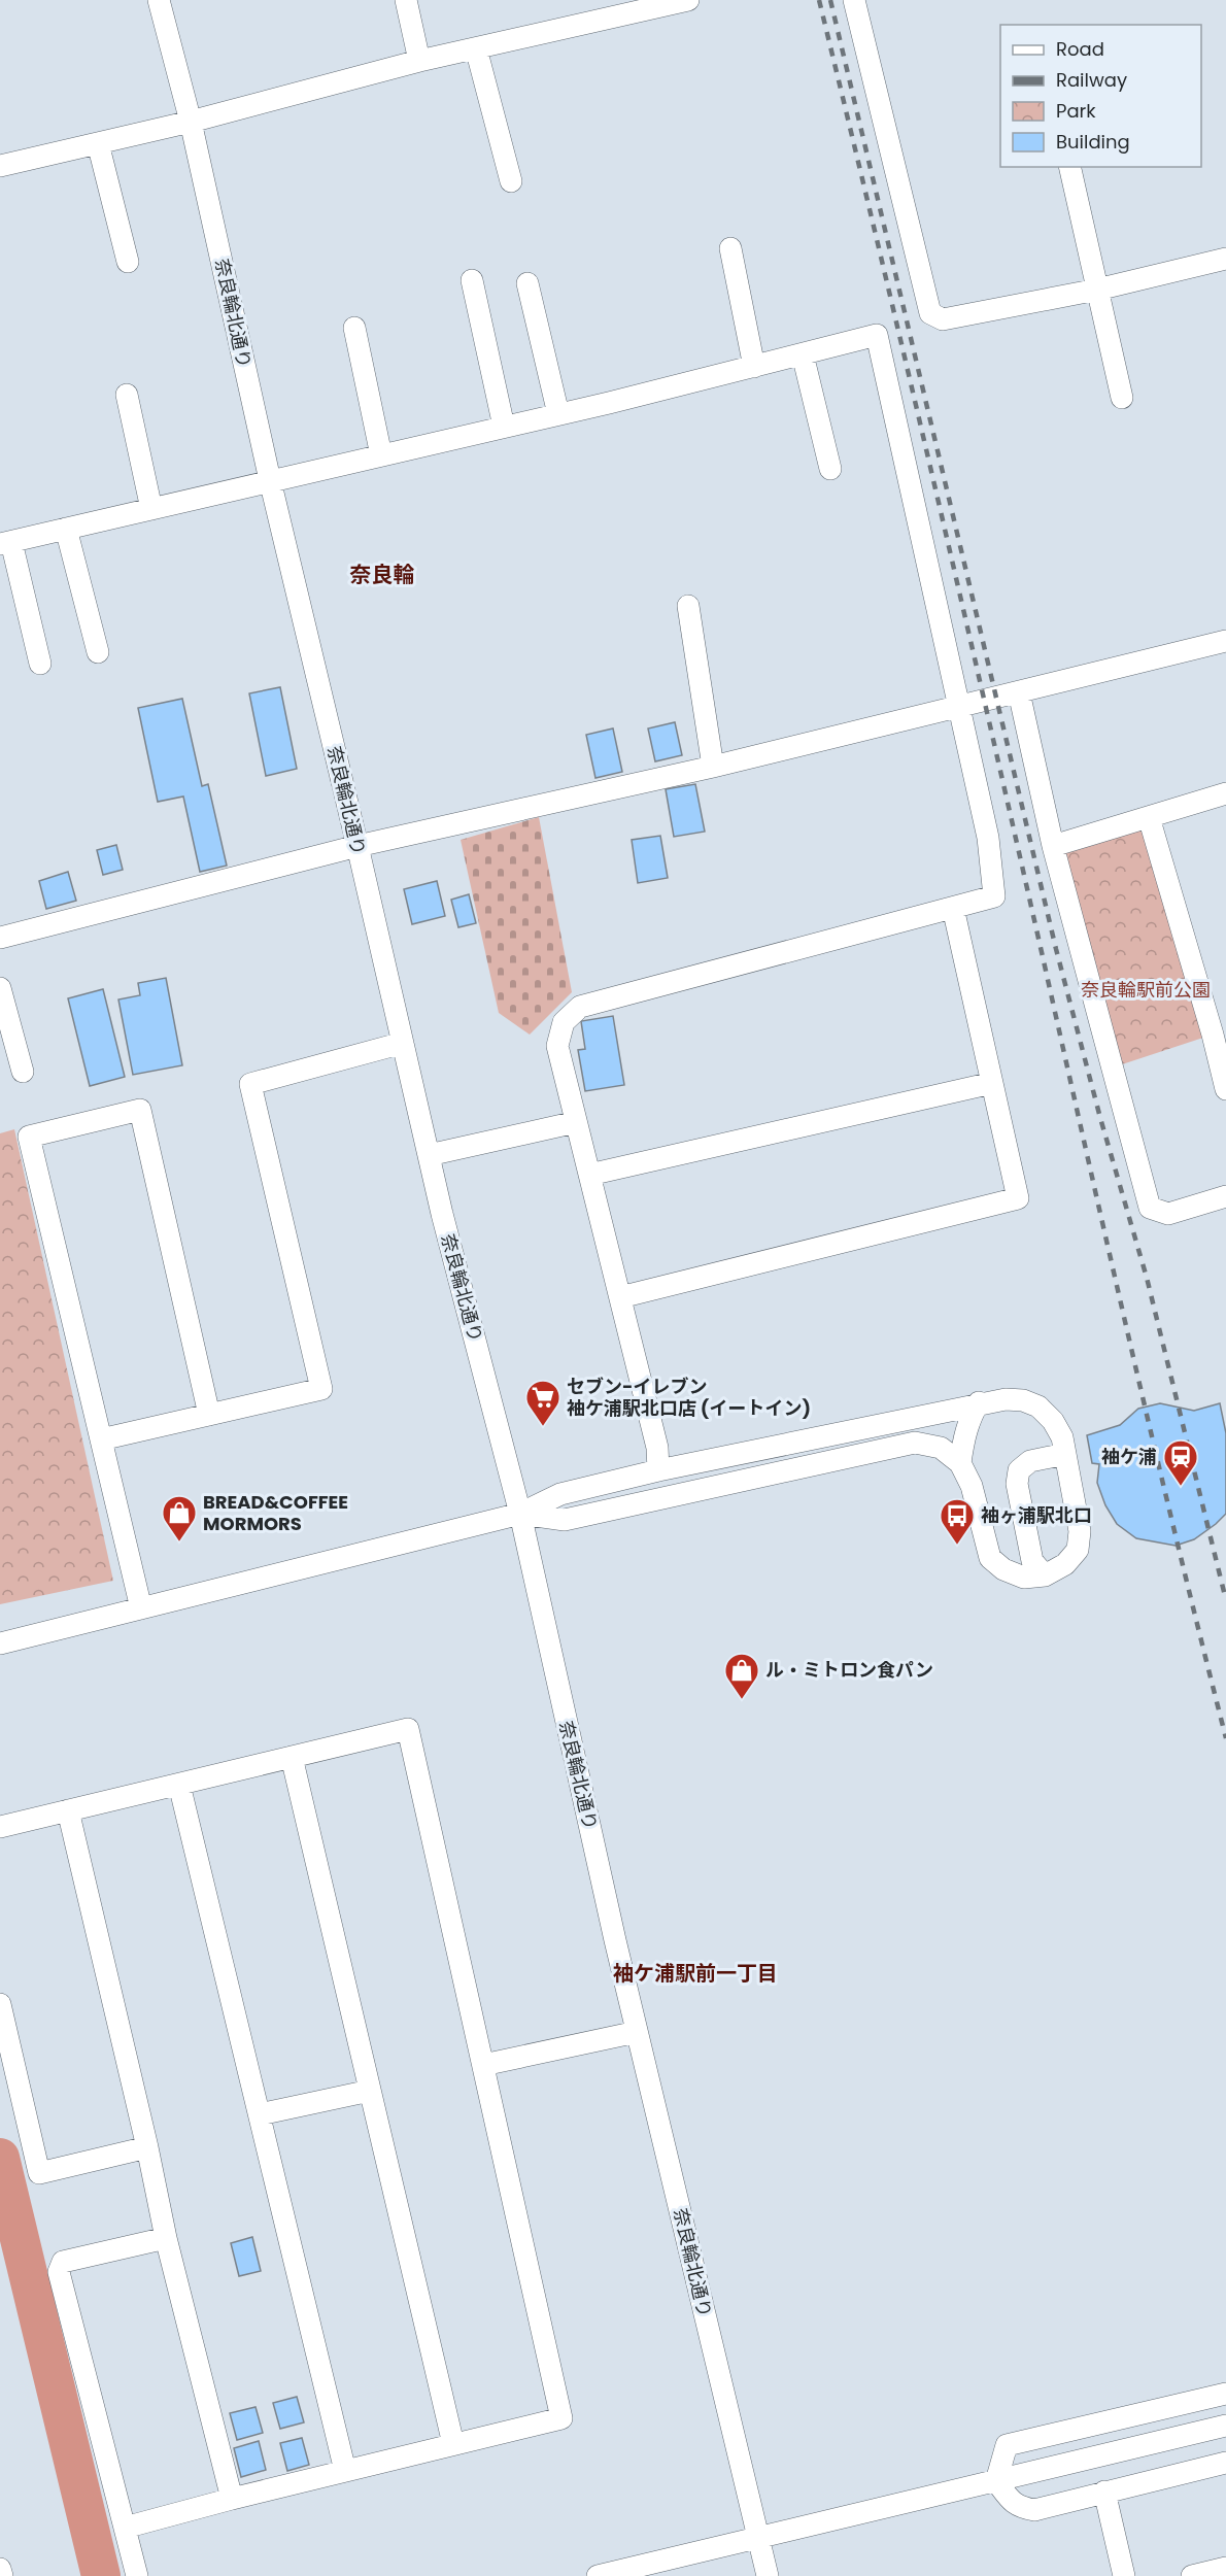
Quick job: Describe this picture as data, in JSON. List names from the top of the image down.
{
  "streets": {
    "street": ["奈良輪北通り"]
  },
  "districts": ["奈良輪", "袖ケ浦駅前一丁目"],
  "parks": ["奈良輪駅前公園"],
  "places": {
    "supermarket": ["セブン-イレブン 袖ケ浦駅北口店 (イートイン)"],
    "station": ["袖ケ浦"],
    "shop": ["BREAD&COFFEE MORMORS", "ル・ミトロン食パン"],
    "bus stop": ["袖ヶ浦駅北口"]
  },
  "legend": [
    "Road",
    "Railway",
    "Park",
    "Building"
  ]
}
